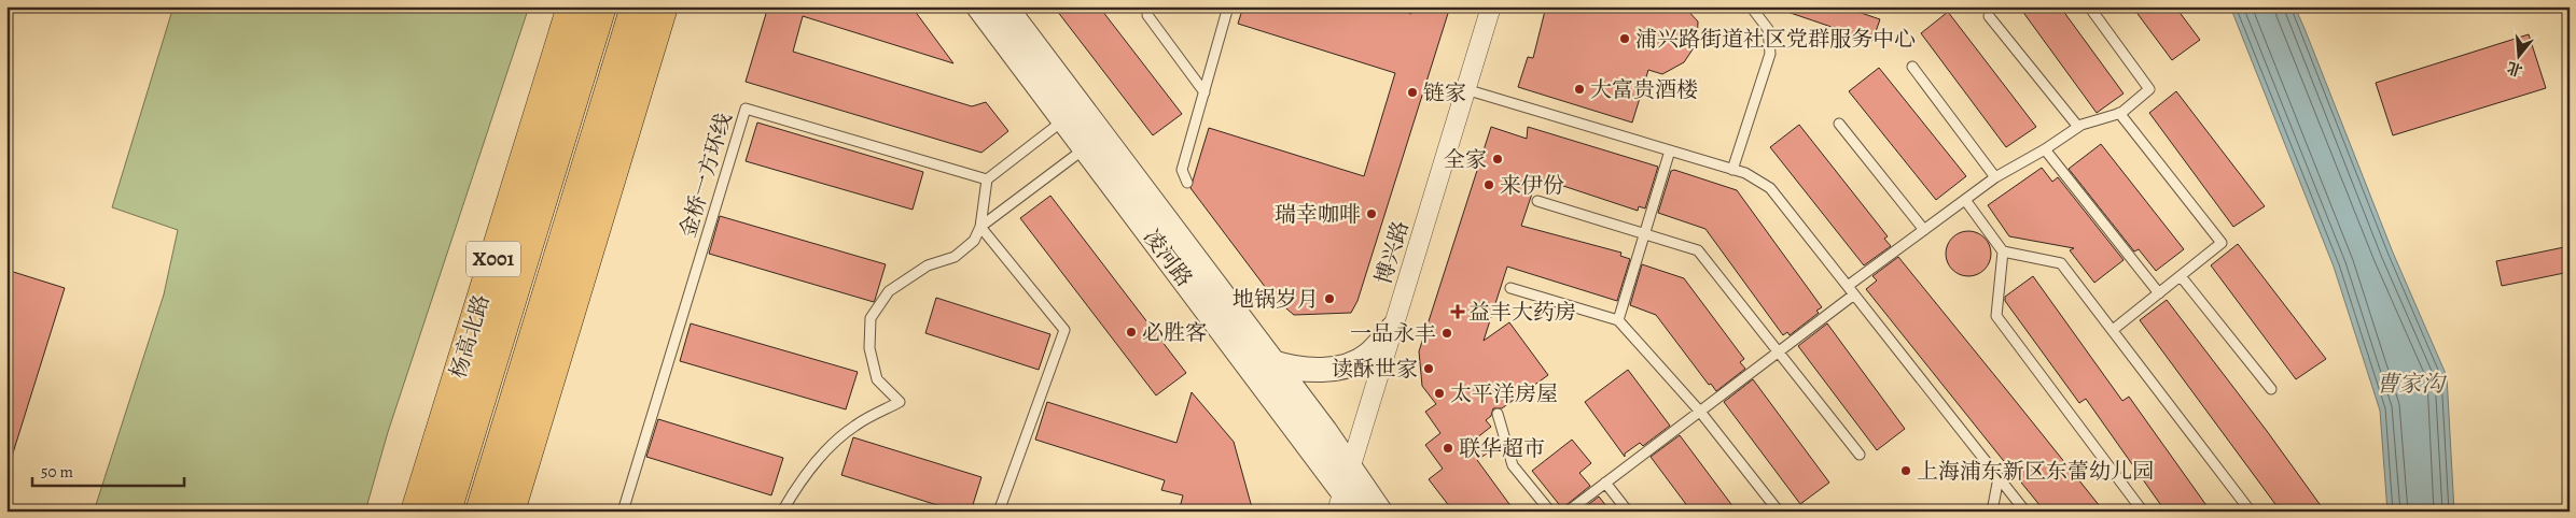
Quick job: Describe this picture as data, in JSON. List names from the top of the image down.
{
  "streets": {
    "main road": ["X001", "杨高北路"],
    "street": ["博兴路", "凌河路"],
    "lane": ["金桥一方环线"]
  },
  "crossings": [
    ["博兴路", "凌河路"]
  ],
  "water": ["曹家沟"],
  "places": {
    "other": [
      "浦兴路街道社区党群服务中心",
      "大富贵酒楼",
      "链家",
      "全家",
      "来伊份",
      "瑞幸咖啡",
      "地锅岁月",
      "必胜客",
      "一品永丰",
      "读酥世家",
      "太平洋房屋",
      "联华超市",
      "上海浦东新区东蕾幼儿园"
    ],
    "health": ["益丰大药房"]
  },
  "scale_bar": "50 m",
  "north": "bottom"
}
